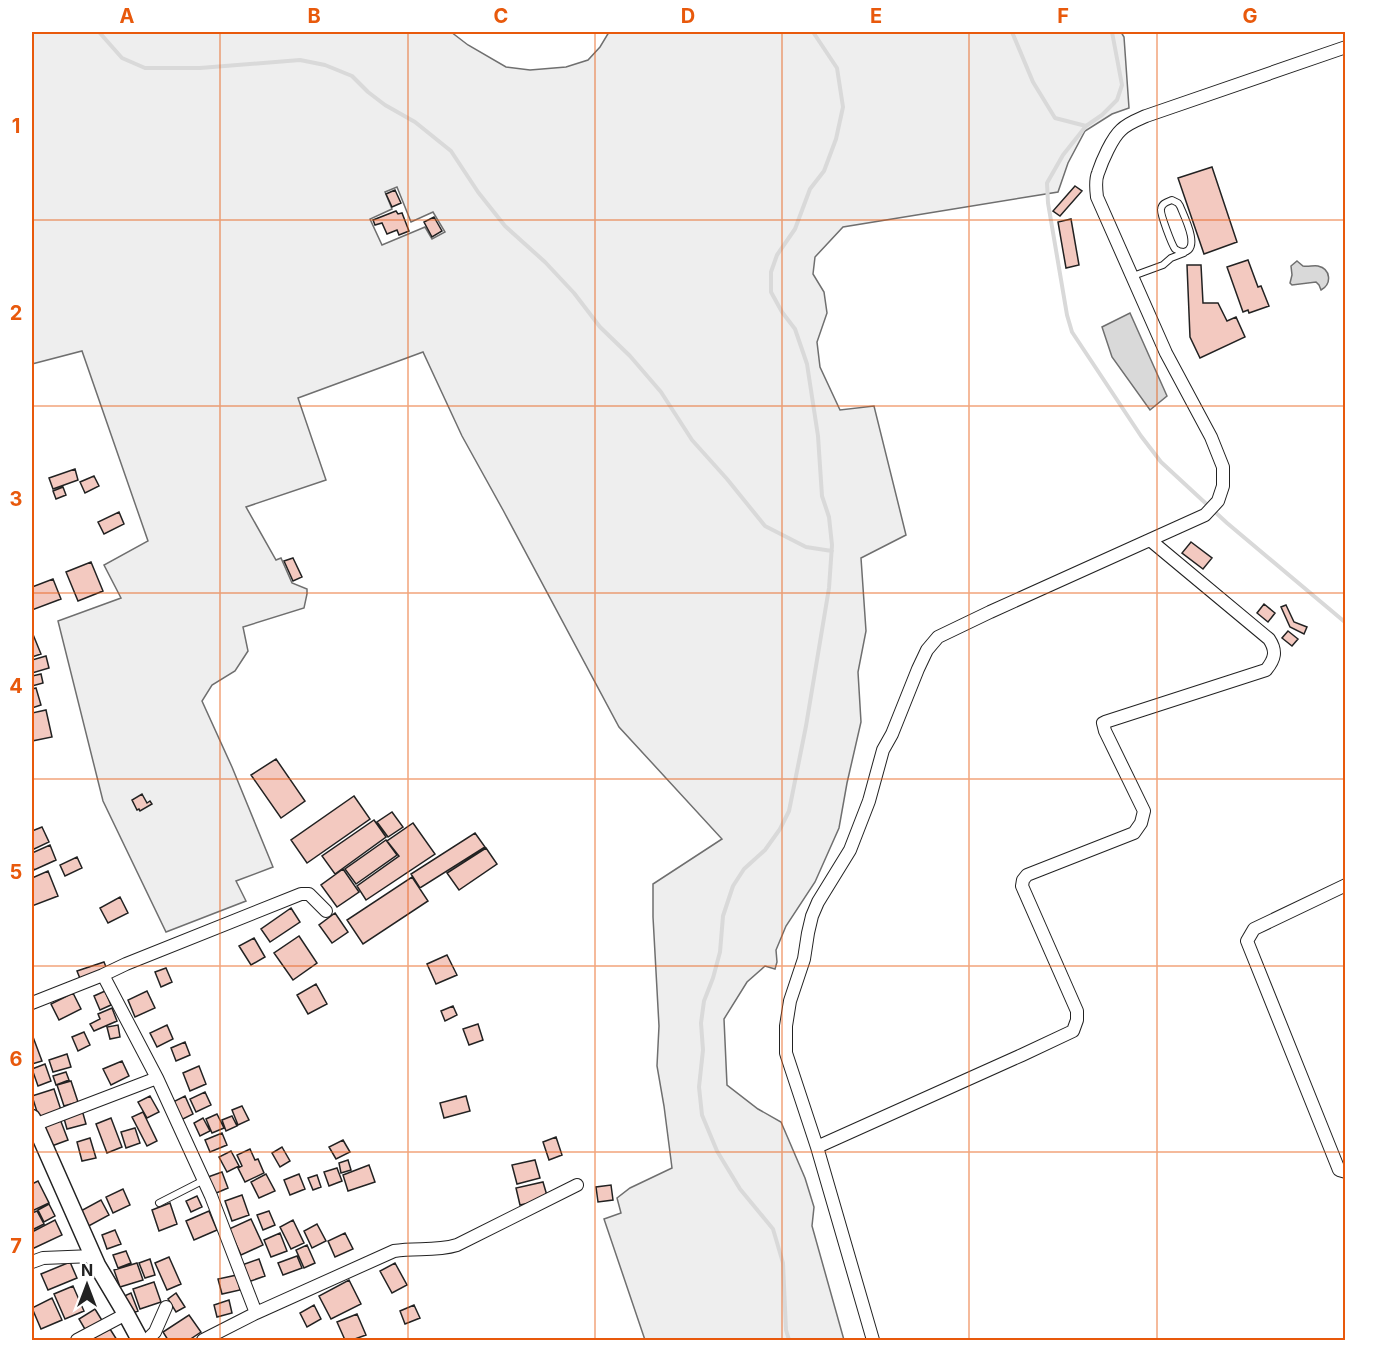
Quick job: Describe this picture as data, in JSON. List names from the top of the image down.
{
  "north": "top",
  "grid": {
    "columns": [
      "A",
      "B",
      "C",
      "D",
      "E",
      "F",
      "G"
    ],
    "rows": [
      "1",
      "2",
      "3",
      "4",
      "5",
      "6",
      "7"
    ]
  }
}
